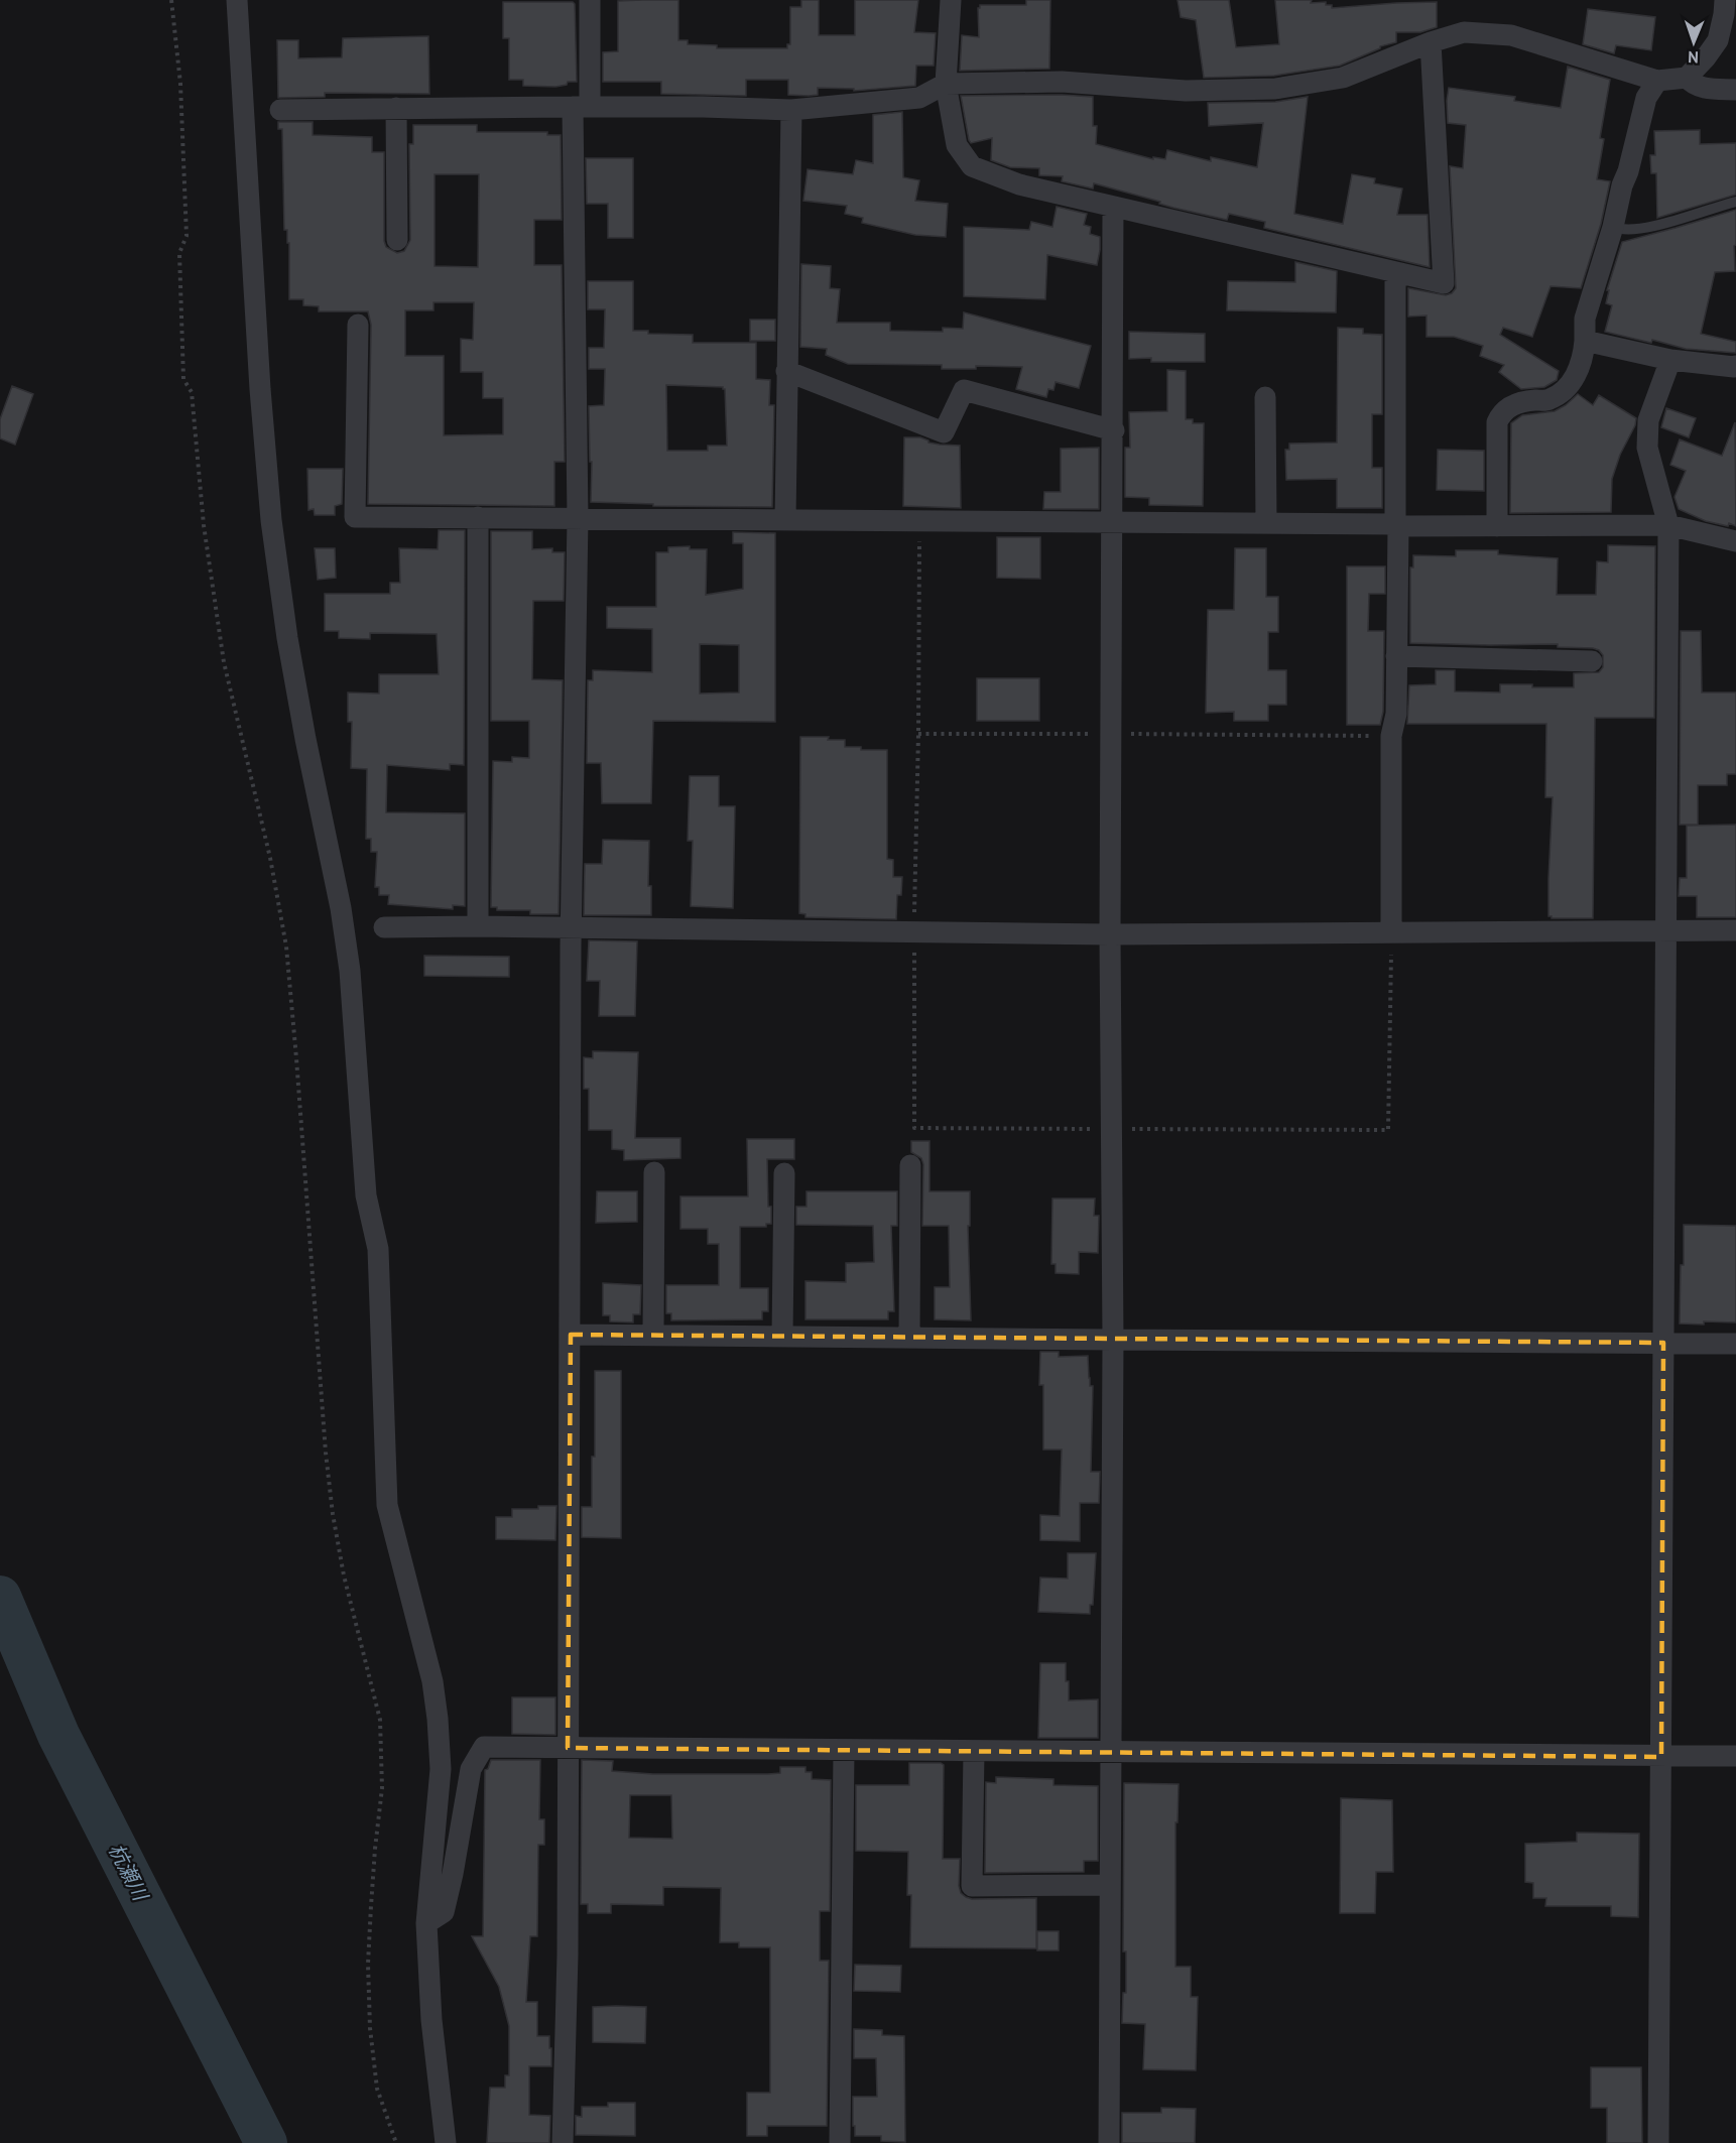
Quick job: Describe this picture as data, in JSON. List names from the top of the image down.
{
  "water": ["杭瀬川"],
  "north": "bottom"
}
